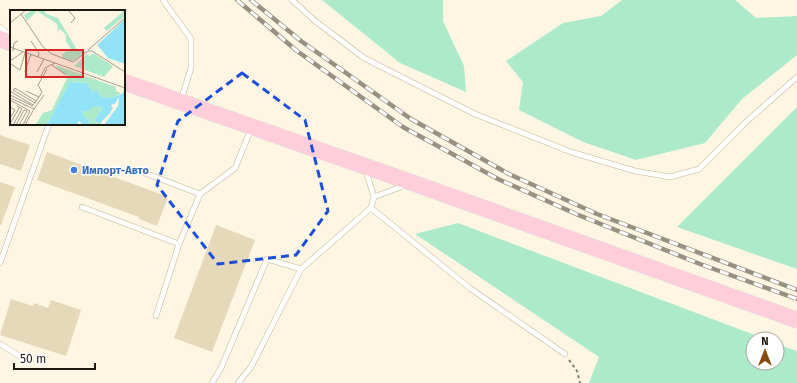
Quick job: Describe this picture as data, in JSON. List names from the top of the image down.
{
  "places": ["Импорт-Авто"],
  "scale_bar": "50 m",
  "north": "top"
}
